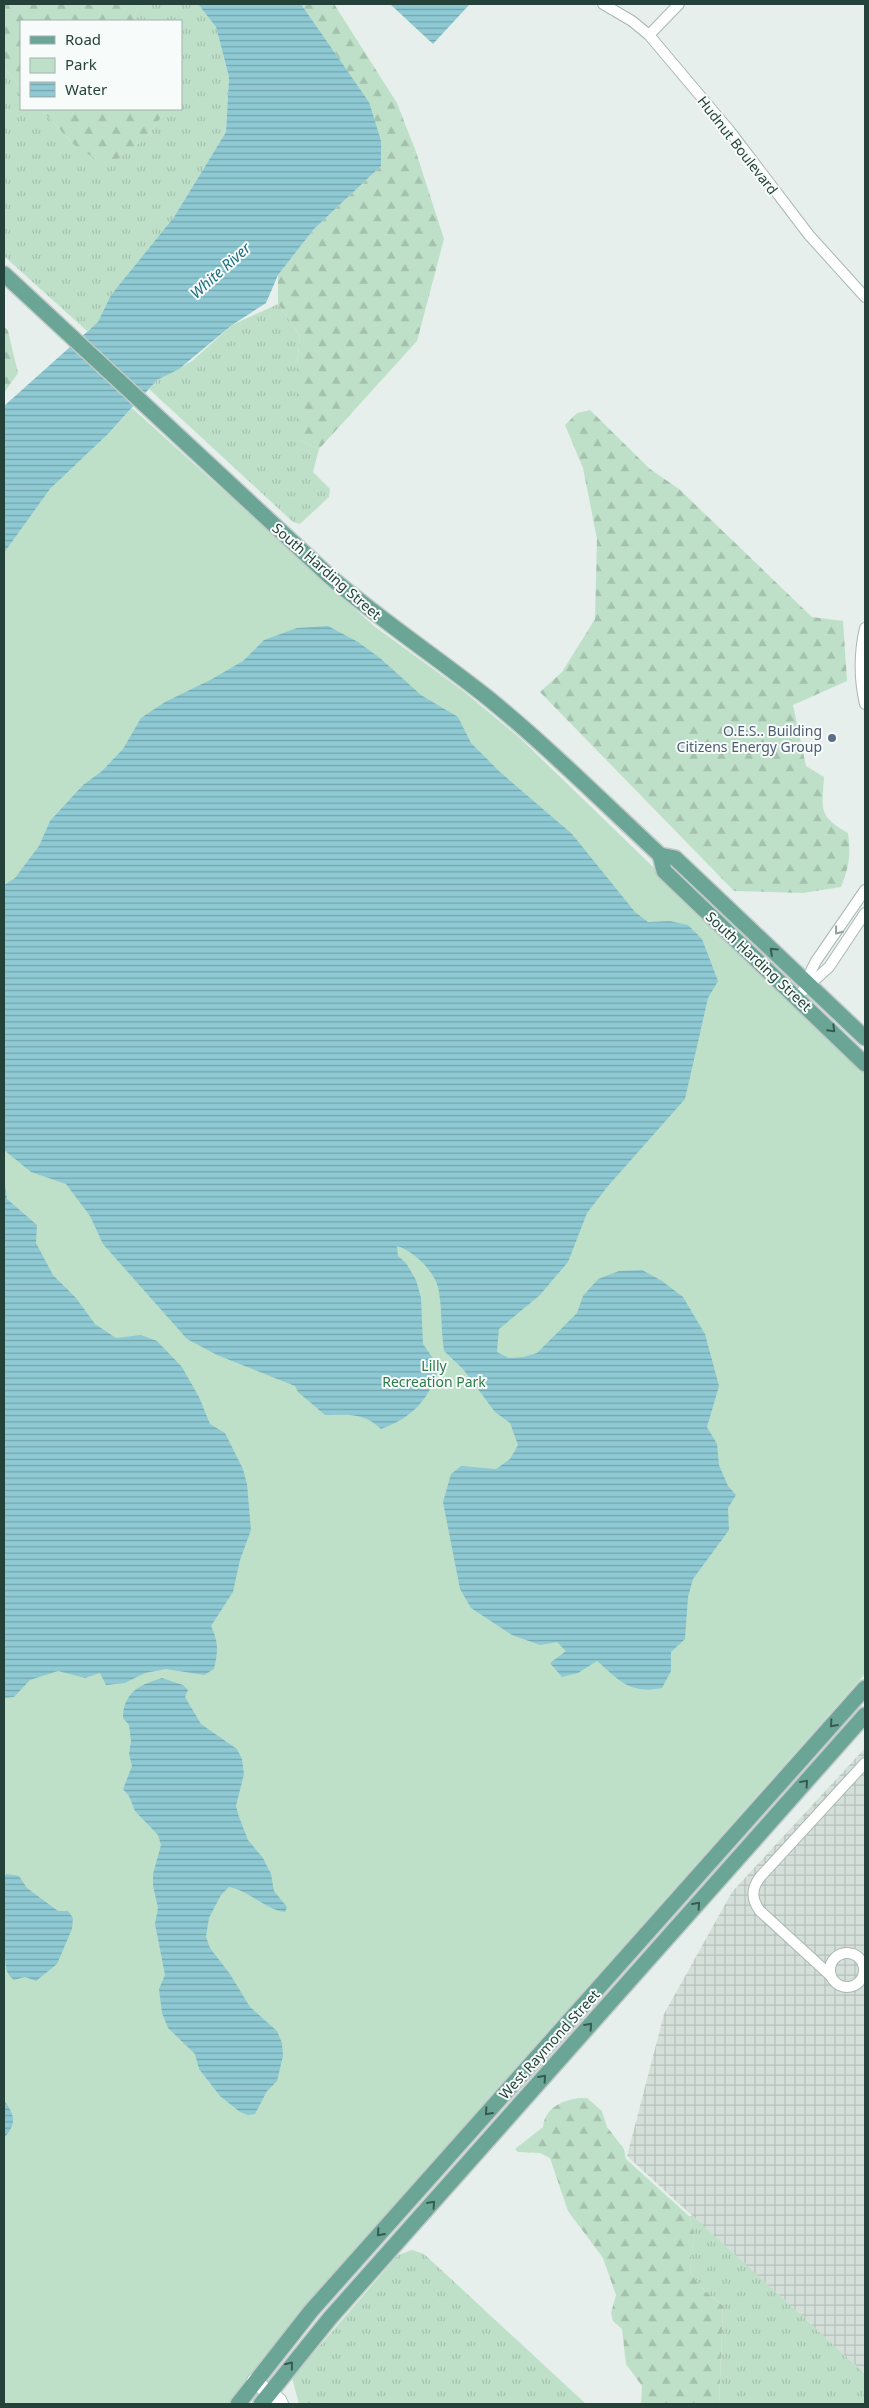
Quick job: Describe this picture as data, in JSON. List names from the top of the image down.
{
  "streets": {
    "main road": ["South Harding Street", "West Raymond Street"],
    "street": ["Hudnut Boulevard"]
  },
  "water": ["White River"],
  "parks": ["Lilly Recreation Park"],
  "places": ["O.E.S.. Building Citizens Energy Group"],
  "legend": ["Road", "Park", "Water"]
}
